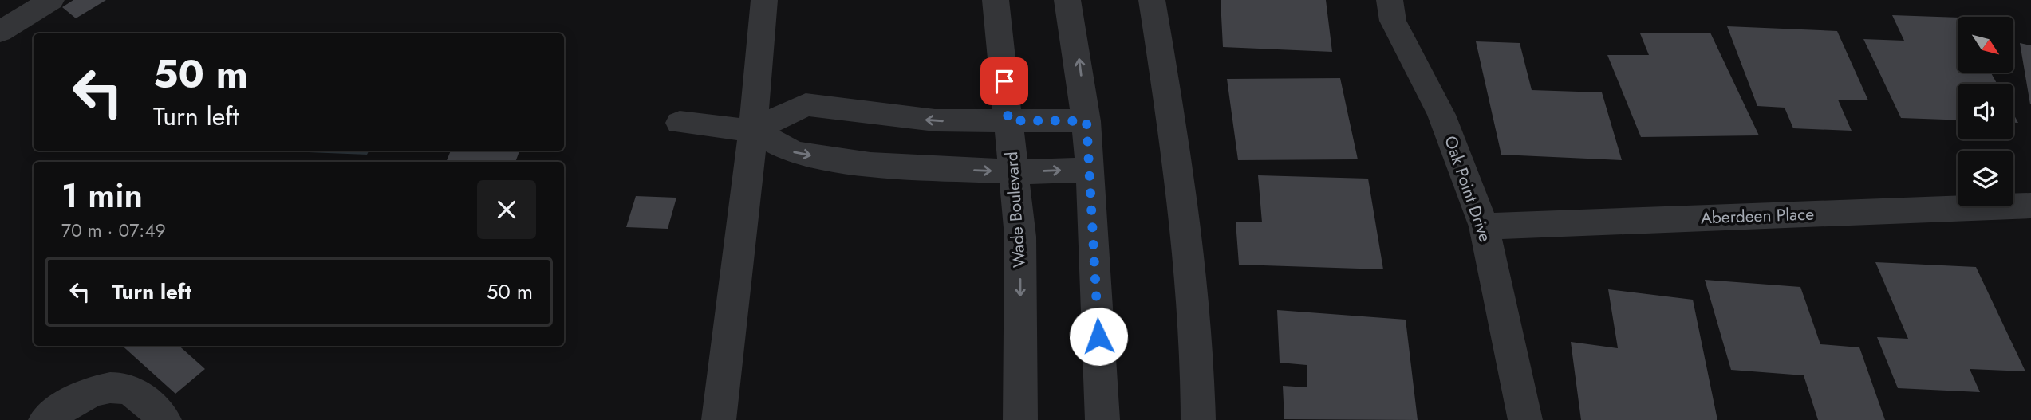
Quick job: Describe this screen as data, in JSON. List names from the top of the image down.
{
  "streets": {
    "street": ["Oak Point Drive", "Wade Boulevard", "Aberdeen Place"]
  },
  "crossings": [
    ["Oak Point Drive", "Aberdeen Place"]
  ],
  "north": "bottom right",
  "page": {
    "turn": ["50 m", "Turn left"],
    "heading": ["1 min", "70 m · 07:49"],
    "list": [
      {
        "name": "Turn left",
        "value": "50 m"
      }
    ]
  }
}
